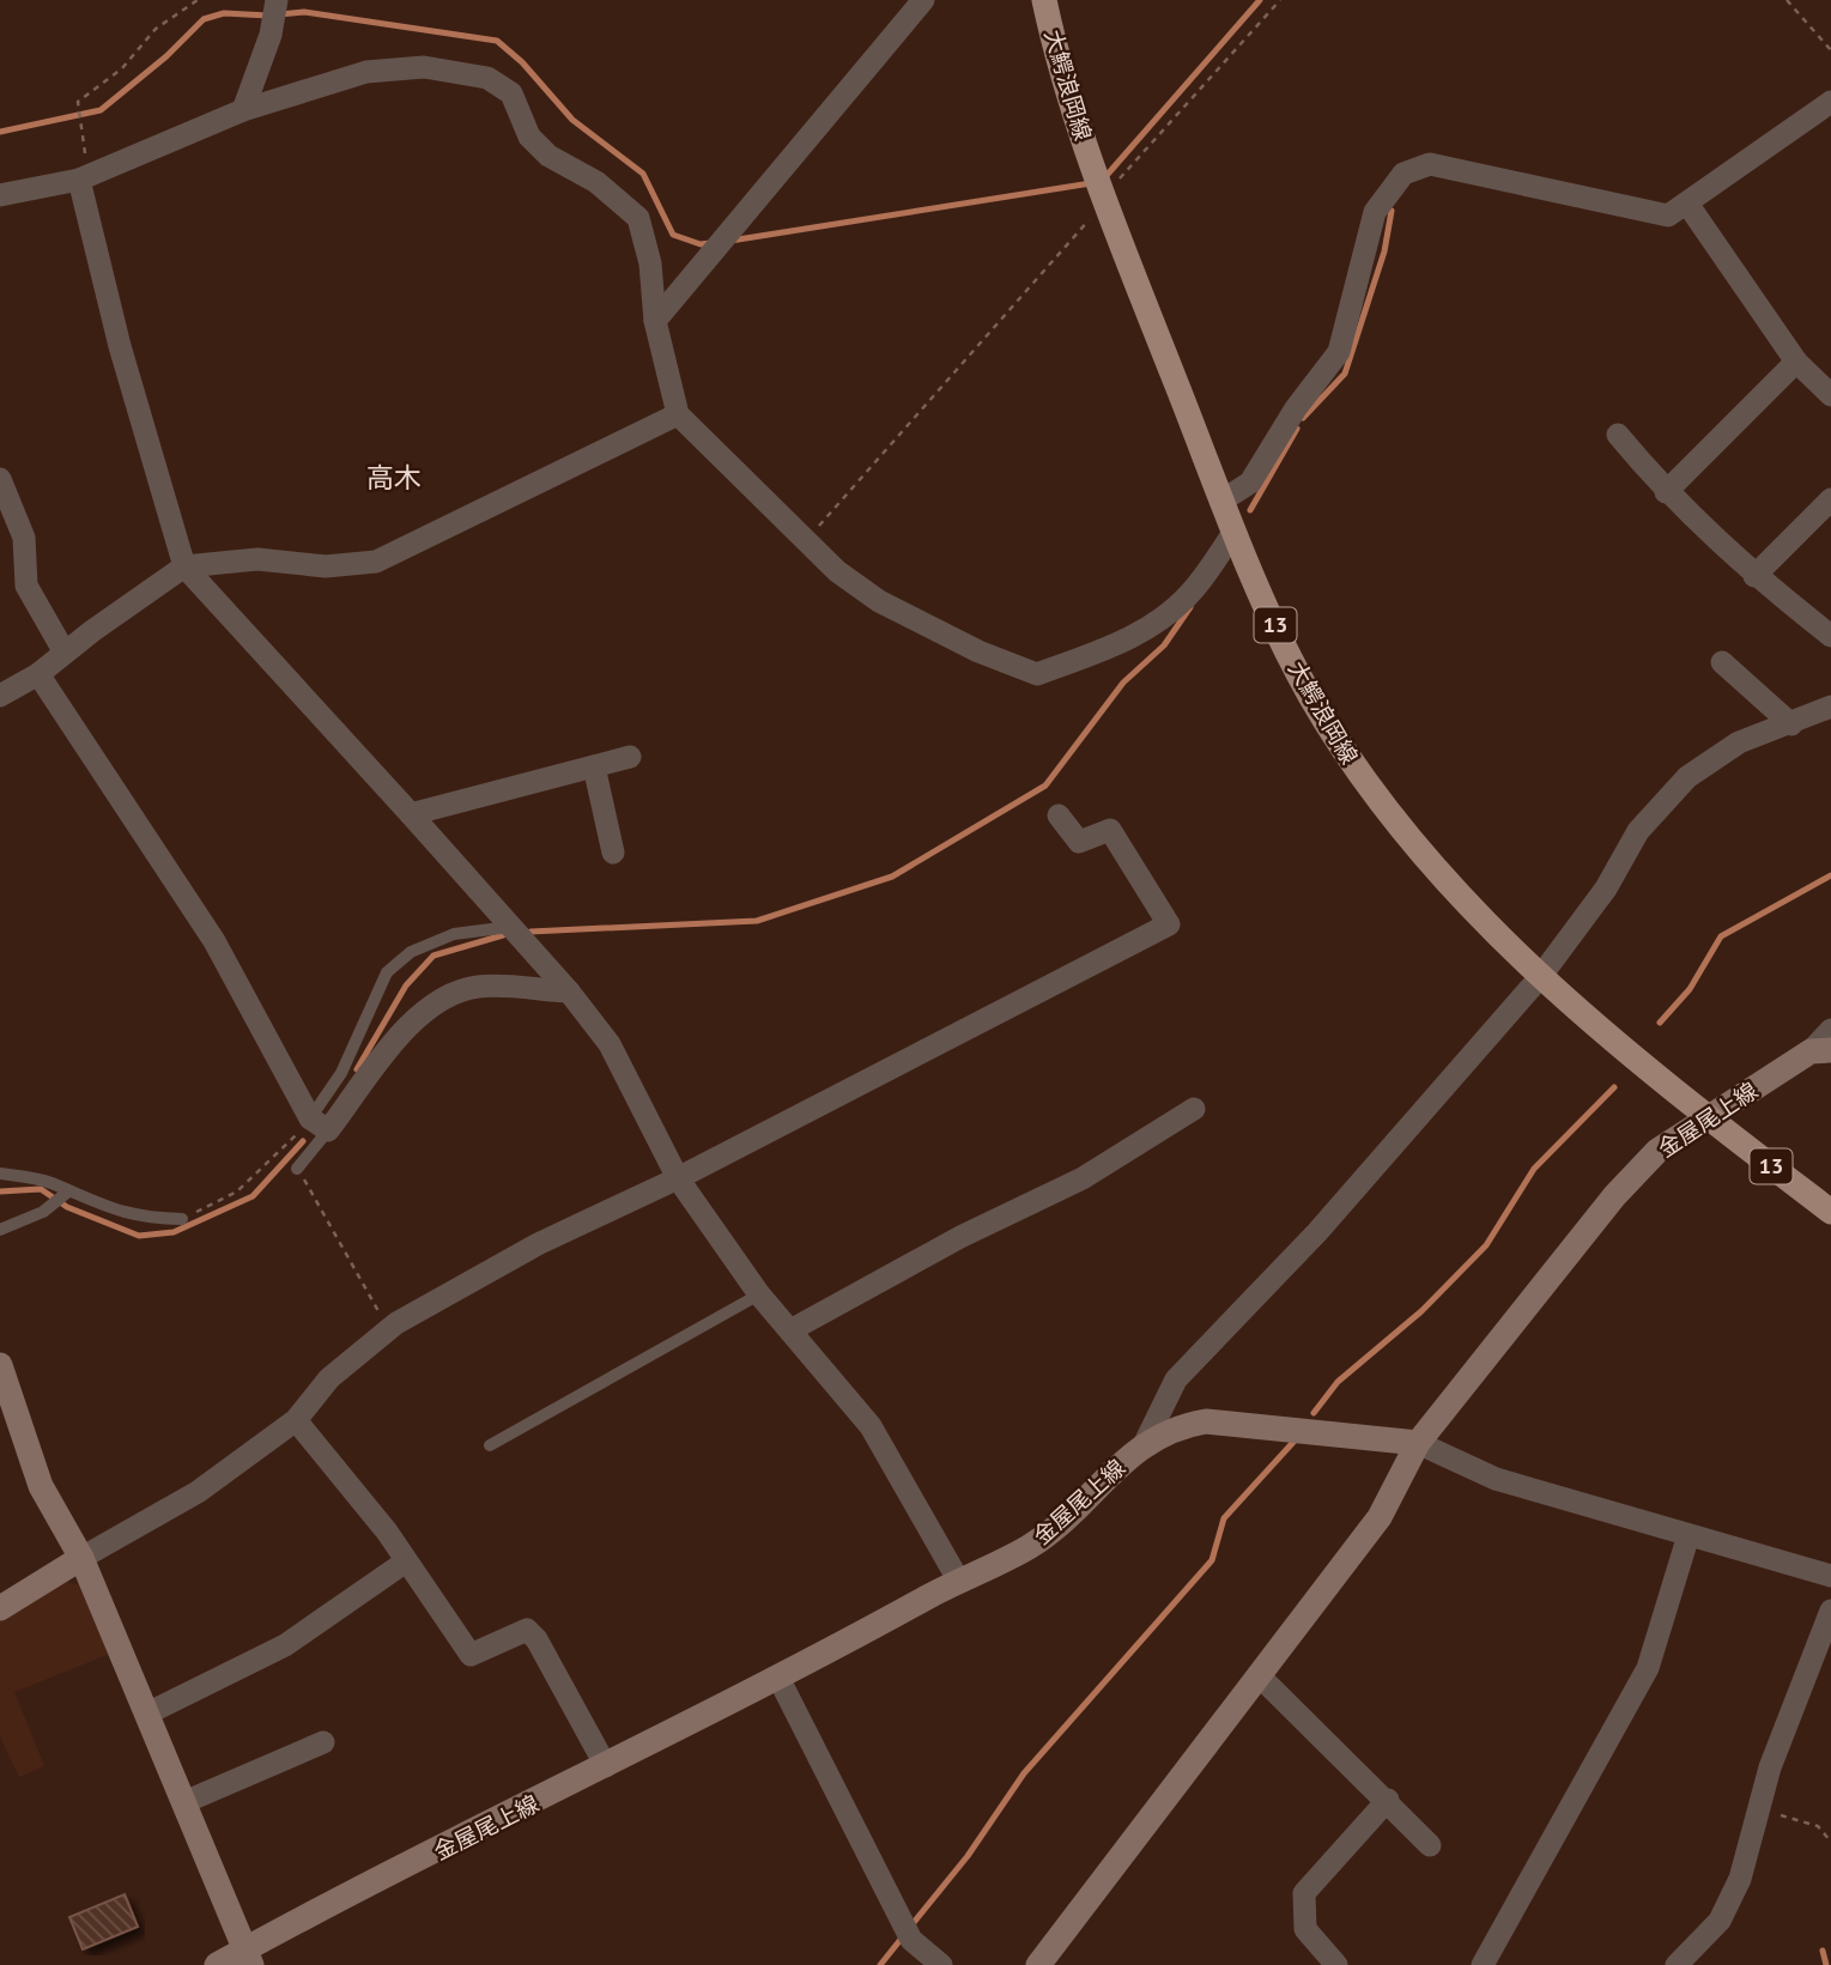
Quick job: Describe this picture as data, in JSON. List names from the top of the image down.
{
  "streets": {
    "main road": ["大鰐浪岡線", "13", "金屋尾上線"]
  },
  "crossings": [
    ["大鰐浪岡線", "金屋尾上線"]
  ],
  "districts": ["高木"]
}
